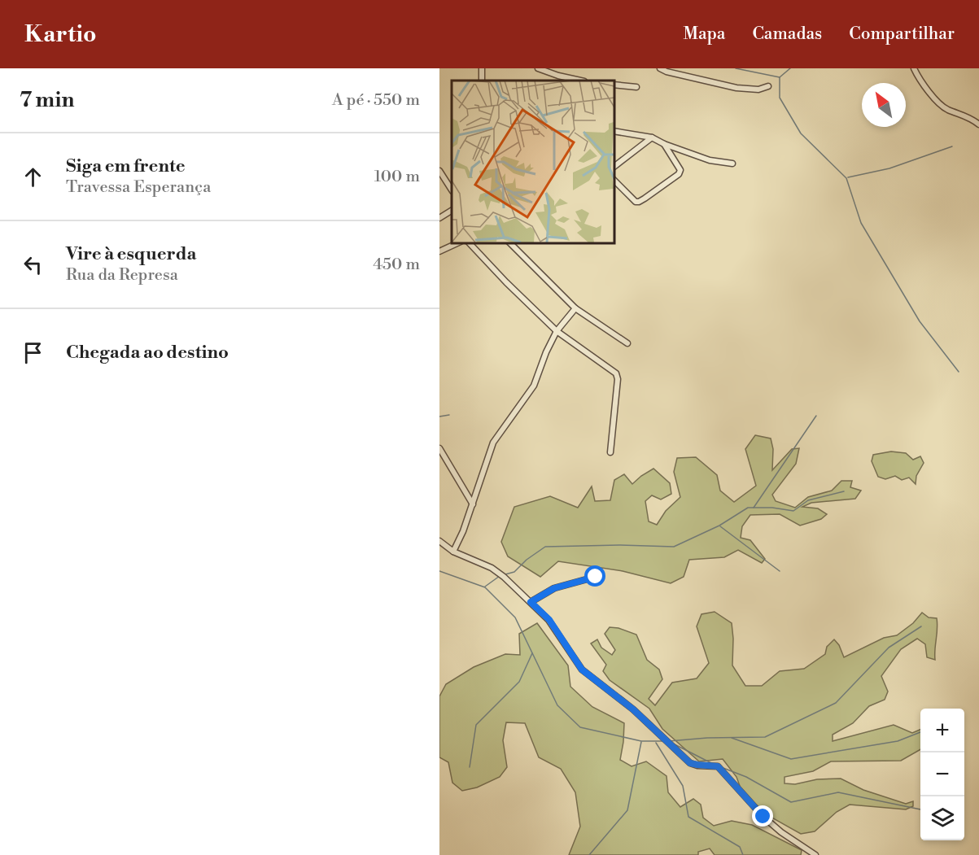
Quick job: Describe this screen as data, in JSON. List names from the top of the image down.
{
  "north": "top left",
  "page": {
    "header": "Kartio",
    "nav": ["Mapa", "Camadas", "Compartilhar"],
    "heading": ["7 min", "A pé · 550 m"],
    "list": [
      ["Siga em frente", "Travessa Esperança", "100 m"],
      ["Vire à esquerda", "Rua da Represa", "450 m"],
      "Chegada ao destino"
    ],
    "map_buttons": ["+", "−"]
  }
}
